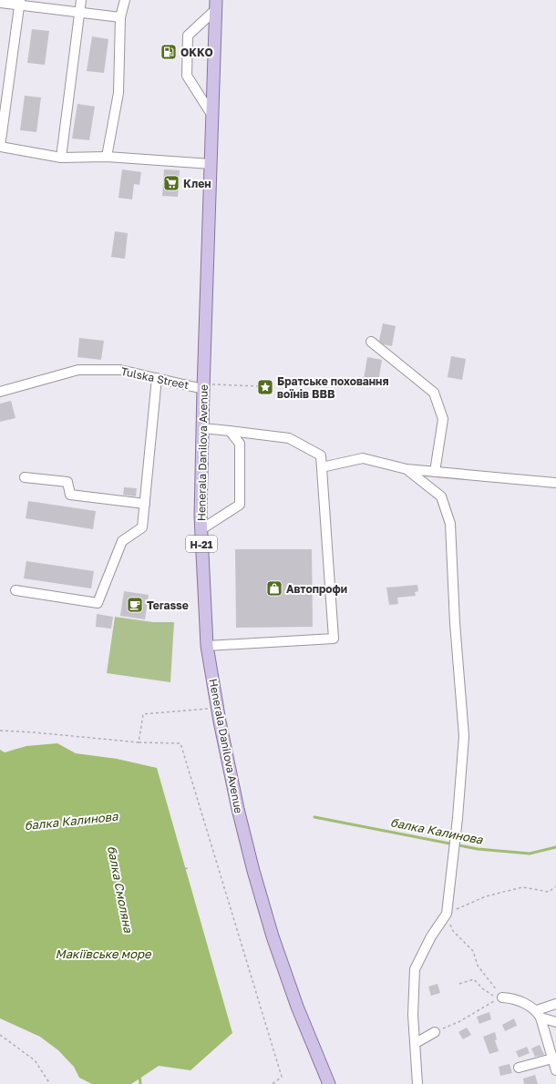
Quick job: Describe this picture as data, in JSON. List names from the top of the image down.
{
  "streets": {
    "main road": ["Henerala Danilova Avenue", "Н-21"],
    "street": ["Tulska Street"]
  },
  "crossings": [
    ["Tulska Street", "Henerala Danilova Avenue"]
  ],
  "water": ["балка Калинова", "балка Смоляна", "Макіївське море"],
  "places": {
    "fuel station": ["OKKO"],
    "supermarket": ["Клен"],
    "place": ["Братське поховання воїнів ВВВ"],
    "shop": ["Автопрофи"],
    "cafe": ["Terasse"]
  }
}
